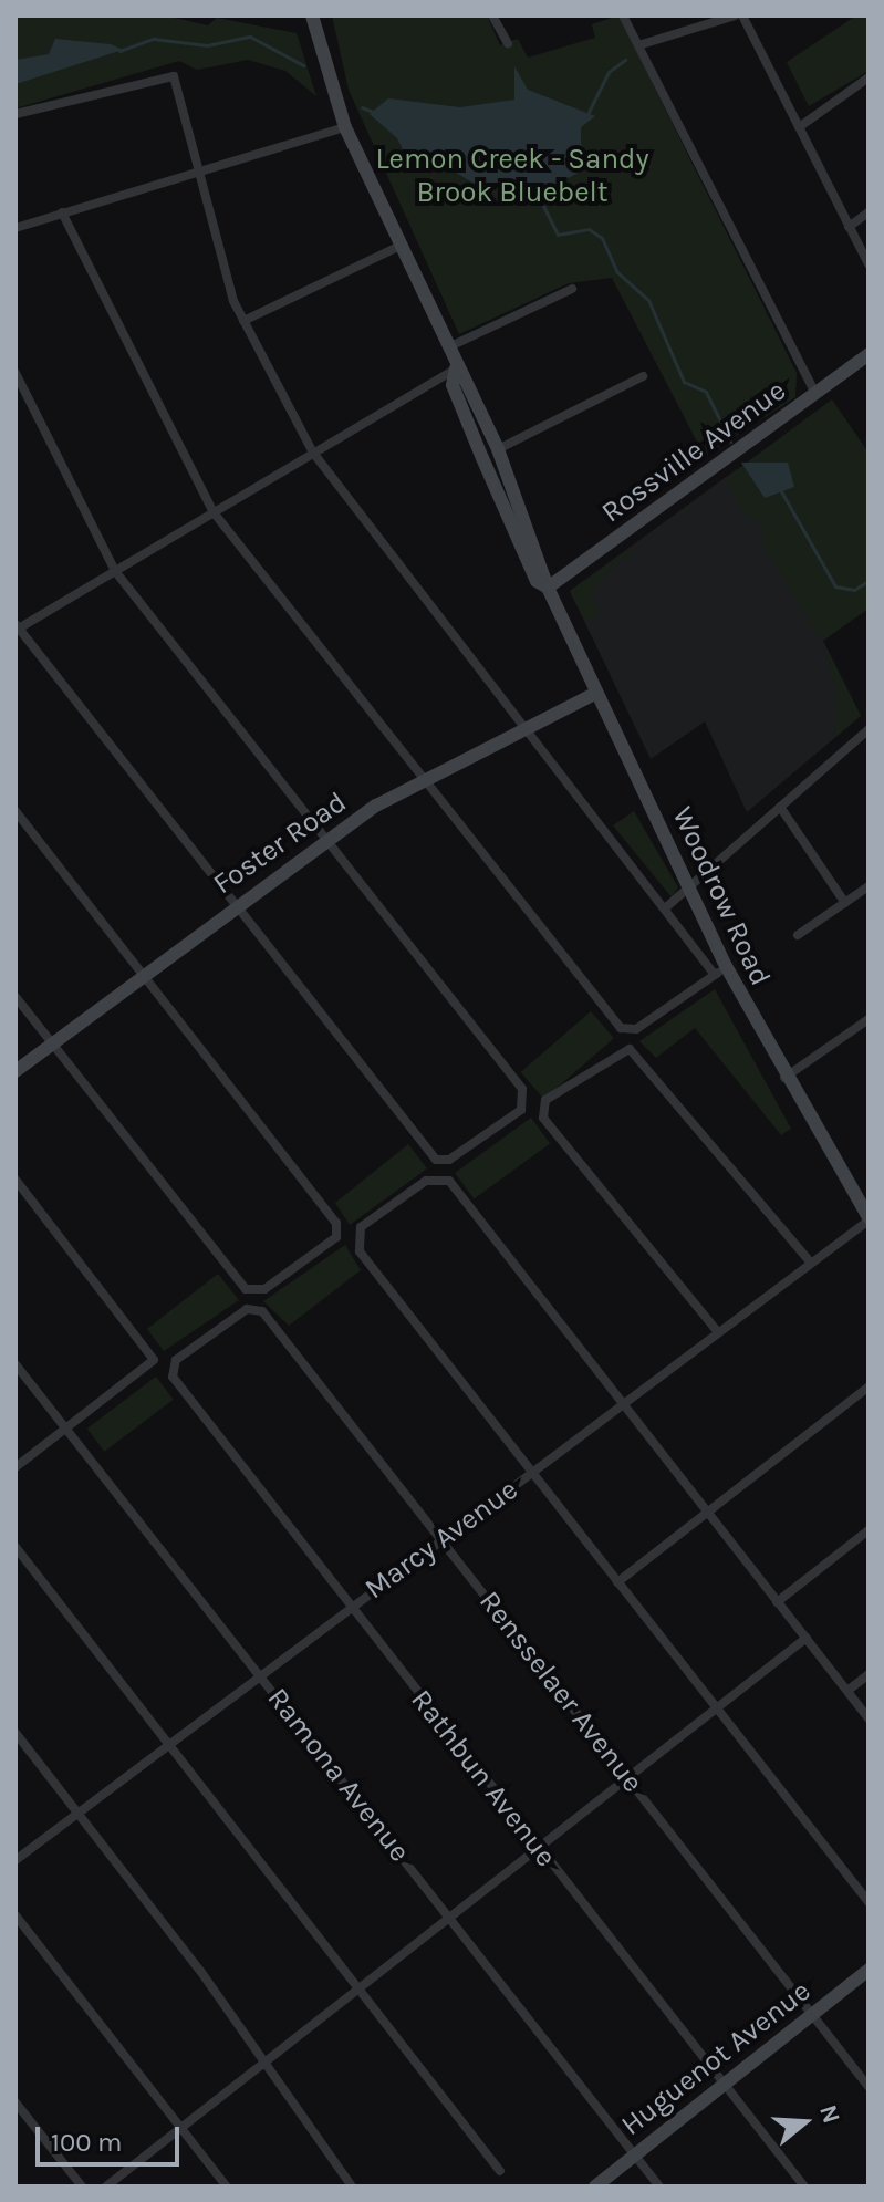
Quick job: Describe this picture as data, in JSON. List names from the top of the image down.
{
  "streets": {
    "street": [
      "Rossville Avenue",
      "Foster Road",
      "Woodrow Road",
      "Marcy Avenue",
      "Rensselaer Avenue",
      "Ramona Avenue",
      "Rathbun Avenue",
      "Huguenot Avenue"
    ]
  },
  "crossings": [
    ["Rossville Avenue", "Woodrow Road"],
    ["Foster Road", "Woodrow Road"],
    ["Woodrow Road", "Marcy Avenue"],
    ["Marcy Avenue", "Rensselaer Avenue"],
    ["Marcy Avenue", "Ramona Avenue"],
    ["Marcy Avenue", "Rathbun Avenue"],
    ["Rensselaer Avenue", "Rathbun Avenue"],
    ["Rensselaer Avenue", "Huguenot Avenue"],
    ["Ramona Avenue", "Huguenot Avenue"],
    ["Rathbun Avenue", "Huguenot Avenue"]
  ],
  "parks": ["Lemon Creek - Sandy Brook Bluebelt"],
  "scale_bar": "100 m",
  "north": "right"
}
